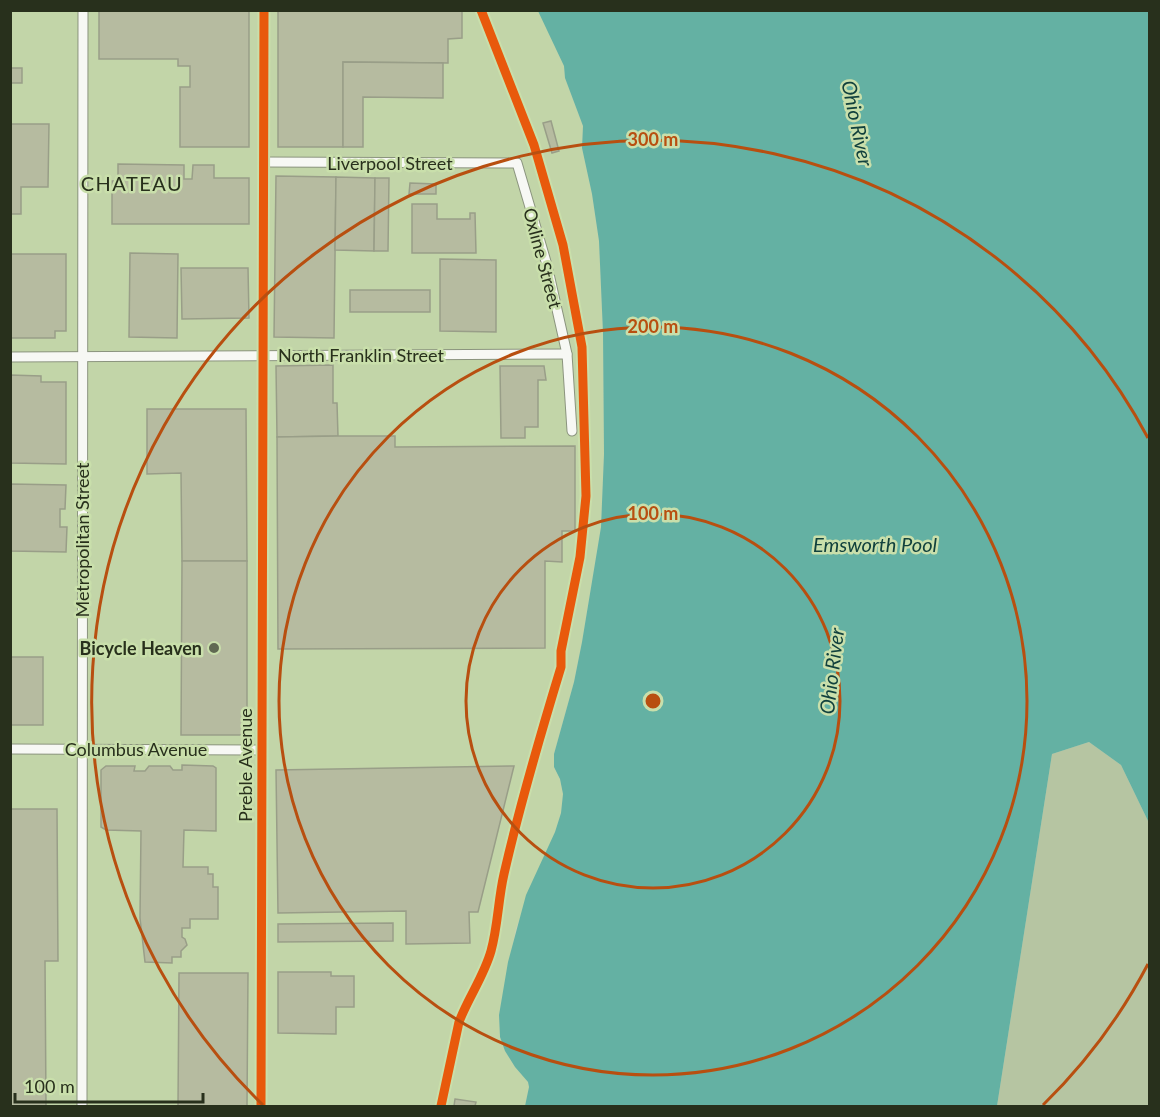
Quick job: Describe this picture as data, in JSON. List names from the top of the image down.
{
  "streets": {
    "street": [
      "Liverpool Street",
      "Oxline Street",
      "North Franklin Street",
      "Metropolitan Street",
      "Columbus Avenue",
      "Preble Avenue"
    ]
  },
  "crossings": [
    ["Liverpool Street", "Oxline Street"],
    ["Liverpool Street", "Preble Avenue"],
    ["Oxline Street", "North Franklin Street"],
    ["North Franklin Street", "Metropolitan Street"],
    ["North Franklin Street", "Preble Avenue"],
    ["Metropolitan Street", "Columbus Avenue"],
    ["Columbus Avenue", "Preble Avenue"]
  ],
  "districts": ["CHATEAU"],
  "water": ["Ohio River", "Emsworth Pool"],
  "places": ["Bicycle Heaven"],
  "scale_bar": "100 m",
  "rings": ["300 m", "200 m", "100 m"]
}
